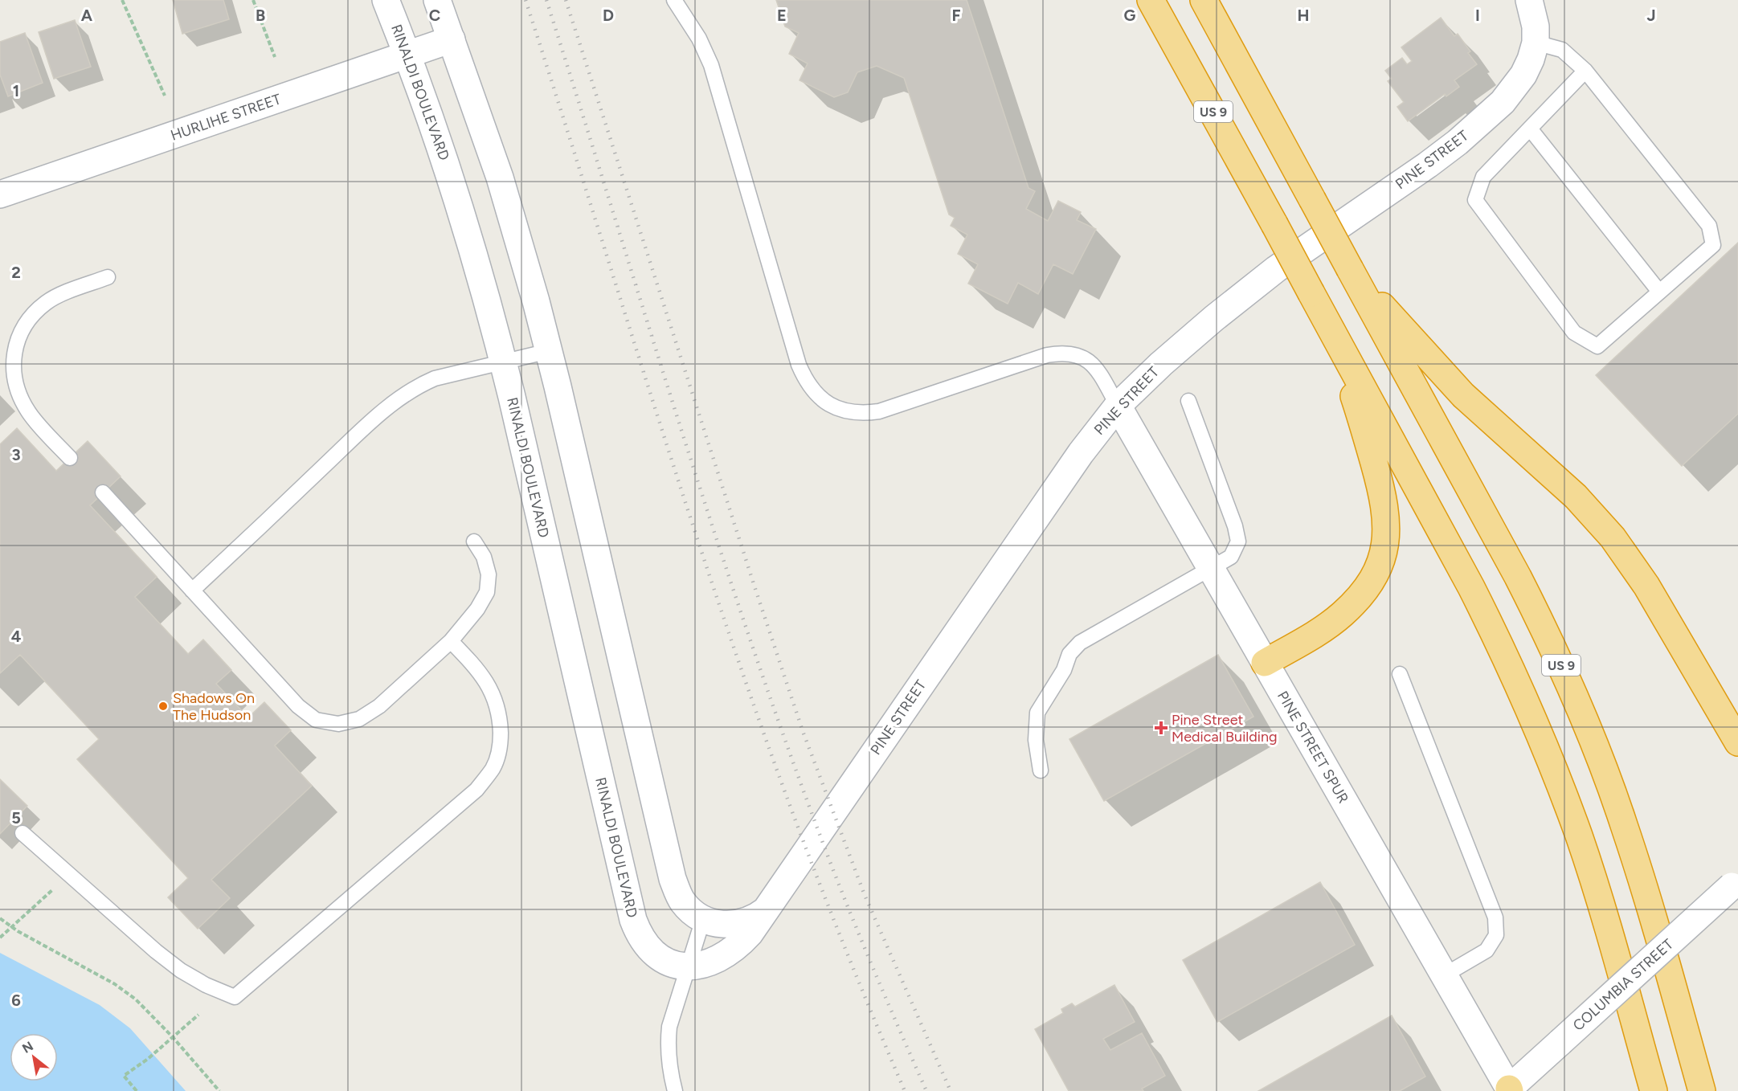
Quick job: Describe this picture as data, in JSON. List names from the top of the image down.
{
  "streets": {
    "highway": ["US 9"],
    "street": [
      "RINALDI BOULEVARD",
      "HURLIHE STREET",
      "PINE STREET",
      "PINE STREET SPUR",
      "COLUMBIA STREET"
    ]
  },
  "crossings": [
    ["RINALDI BOULEVARD", "HURLIHE STREET"],
    ["RINALDI BOULEVARD", "PINE STREET"],
    ["PINE STREET", "PINE STREET SPUR"],
    ["PINE STREET SPUR", "COLUMBIA STREET"]
  ],
  "places": {
    "other": ["Shadows On The Hudson"],
    "health": ["Pine Street Medical Building"]
  },
  "north": "top left",
  "grid": {
    "columns": [
      "A",
      "B",
      "C",
      "D",
      "E",
      "F",
      "G",
      "H",
      "I",
      "J"
    ],
    "rows": [
      "1",
      "2",
      "3",
      "4",
      "5",
      "6"
    ]
  }
}
